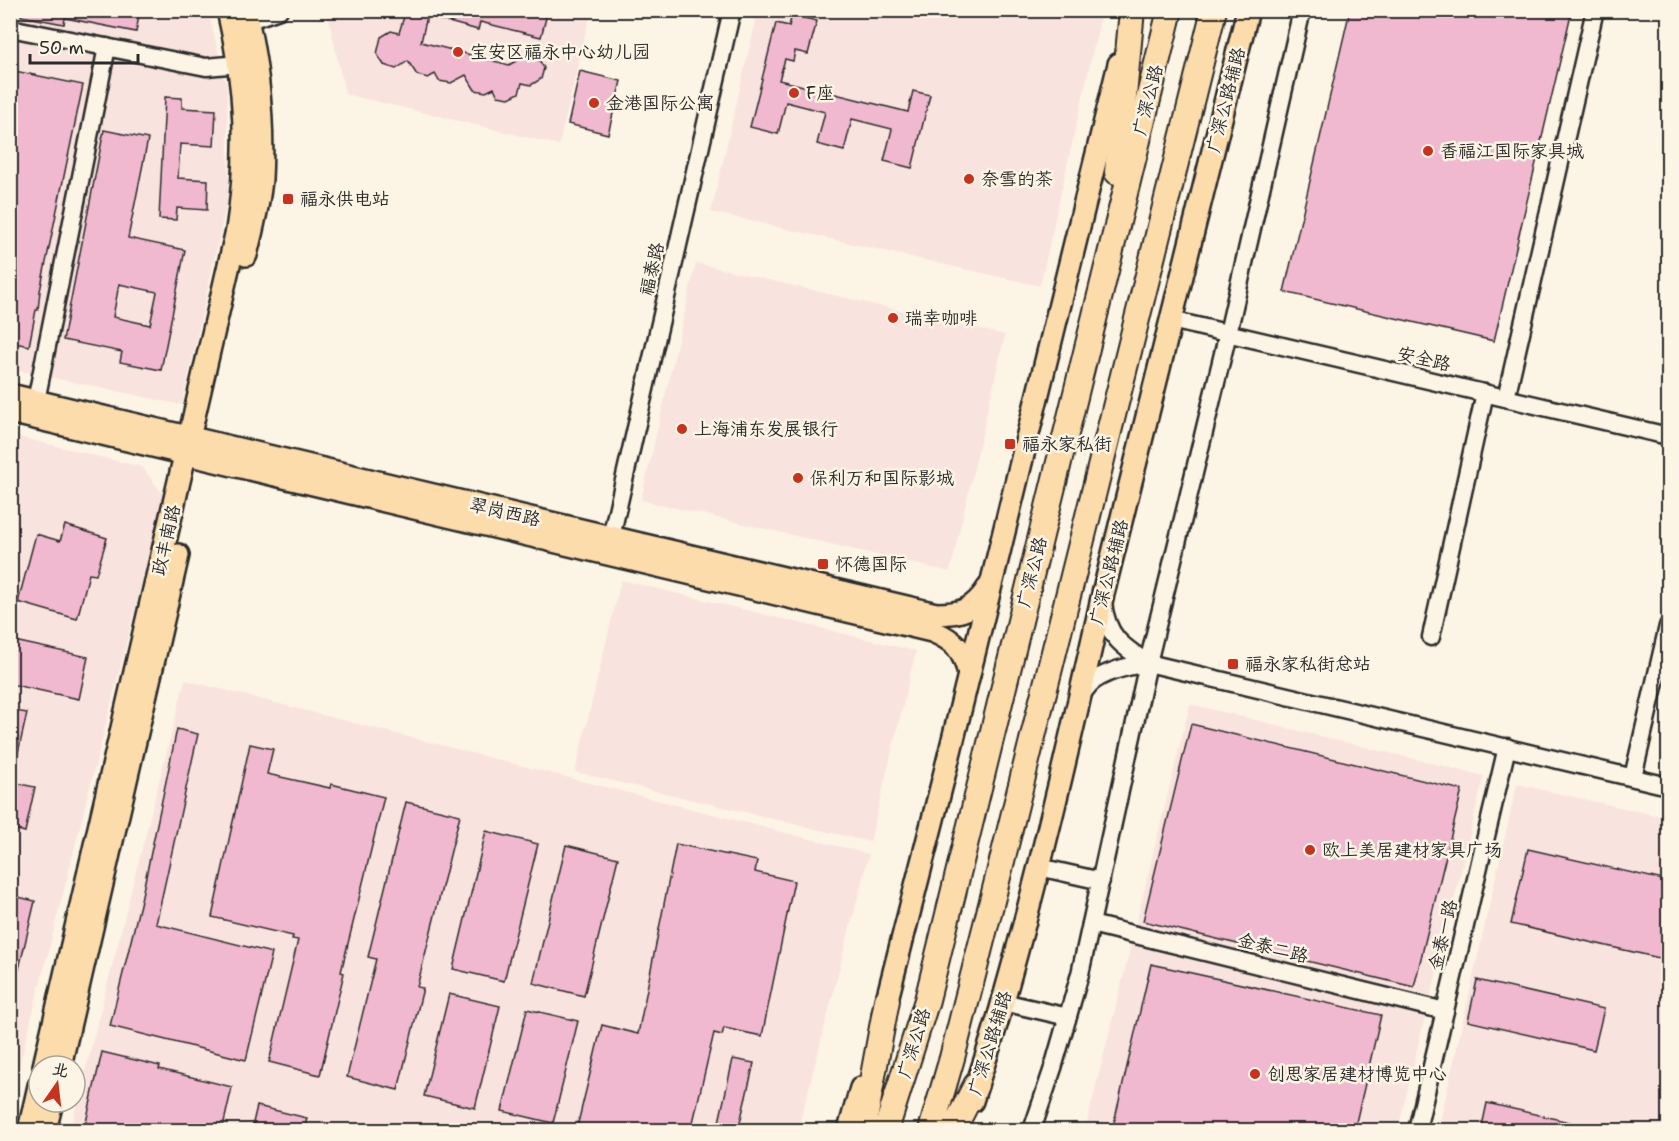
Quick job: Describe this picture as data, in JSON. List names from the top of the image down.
{
  "streets": {
    "highway": ["广深公路"],
    "main road": ["广深公路辅路", "翠岗西路", "政丰南路"],
    "street": [
      "福泰路",
      "安全路",
      "金泰一路",
      "金泰二路"
    ]
  },
  "crossings": [
    ["广深公路辅路", "安全路"],
    ["福泰路", "翠岗西路"],
    ["翠岗西路", "政丰南路"],
    ["金泰一路", "金泰二路"]
  ],
  "places": {
    "other": [
      "宝安区福永中心幼儿园",
      "F座",
      "金港国际公寓",
      "香福江国际家具城",
      "奈雪的茶",
      "瑞幸咖啡",
      "上海浦东发展银行",
      "保利万和国际影城",
      "欧上美居建材家具广场",
      "创思家居建材博览中心"
    ],
    "transit": [
      "福永供电站",
      "福永家私街",
      "怀德国际",
      "福永家私街总站"
    ]
  },
  "scale_bar": "50 m",
  "north": "top"
}
